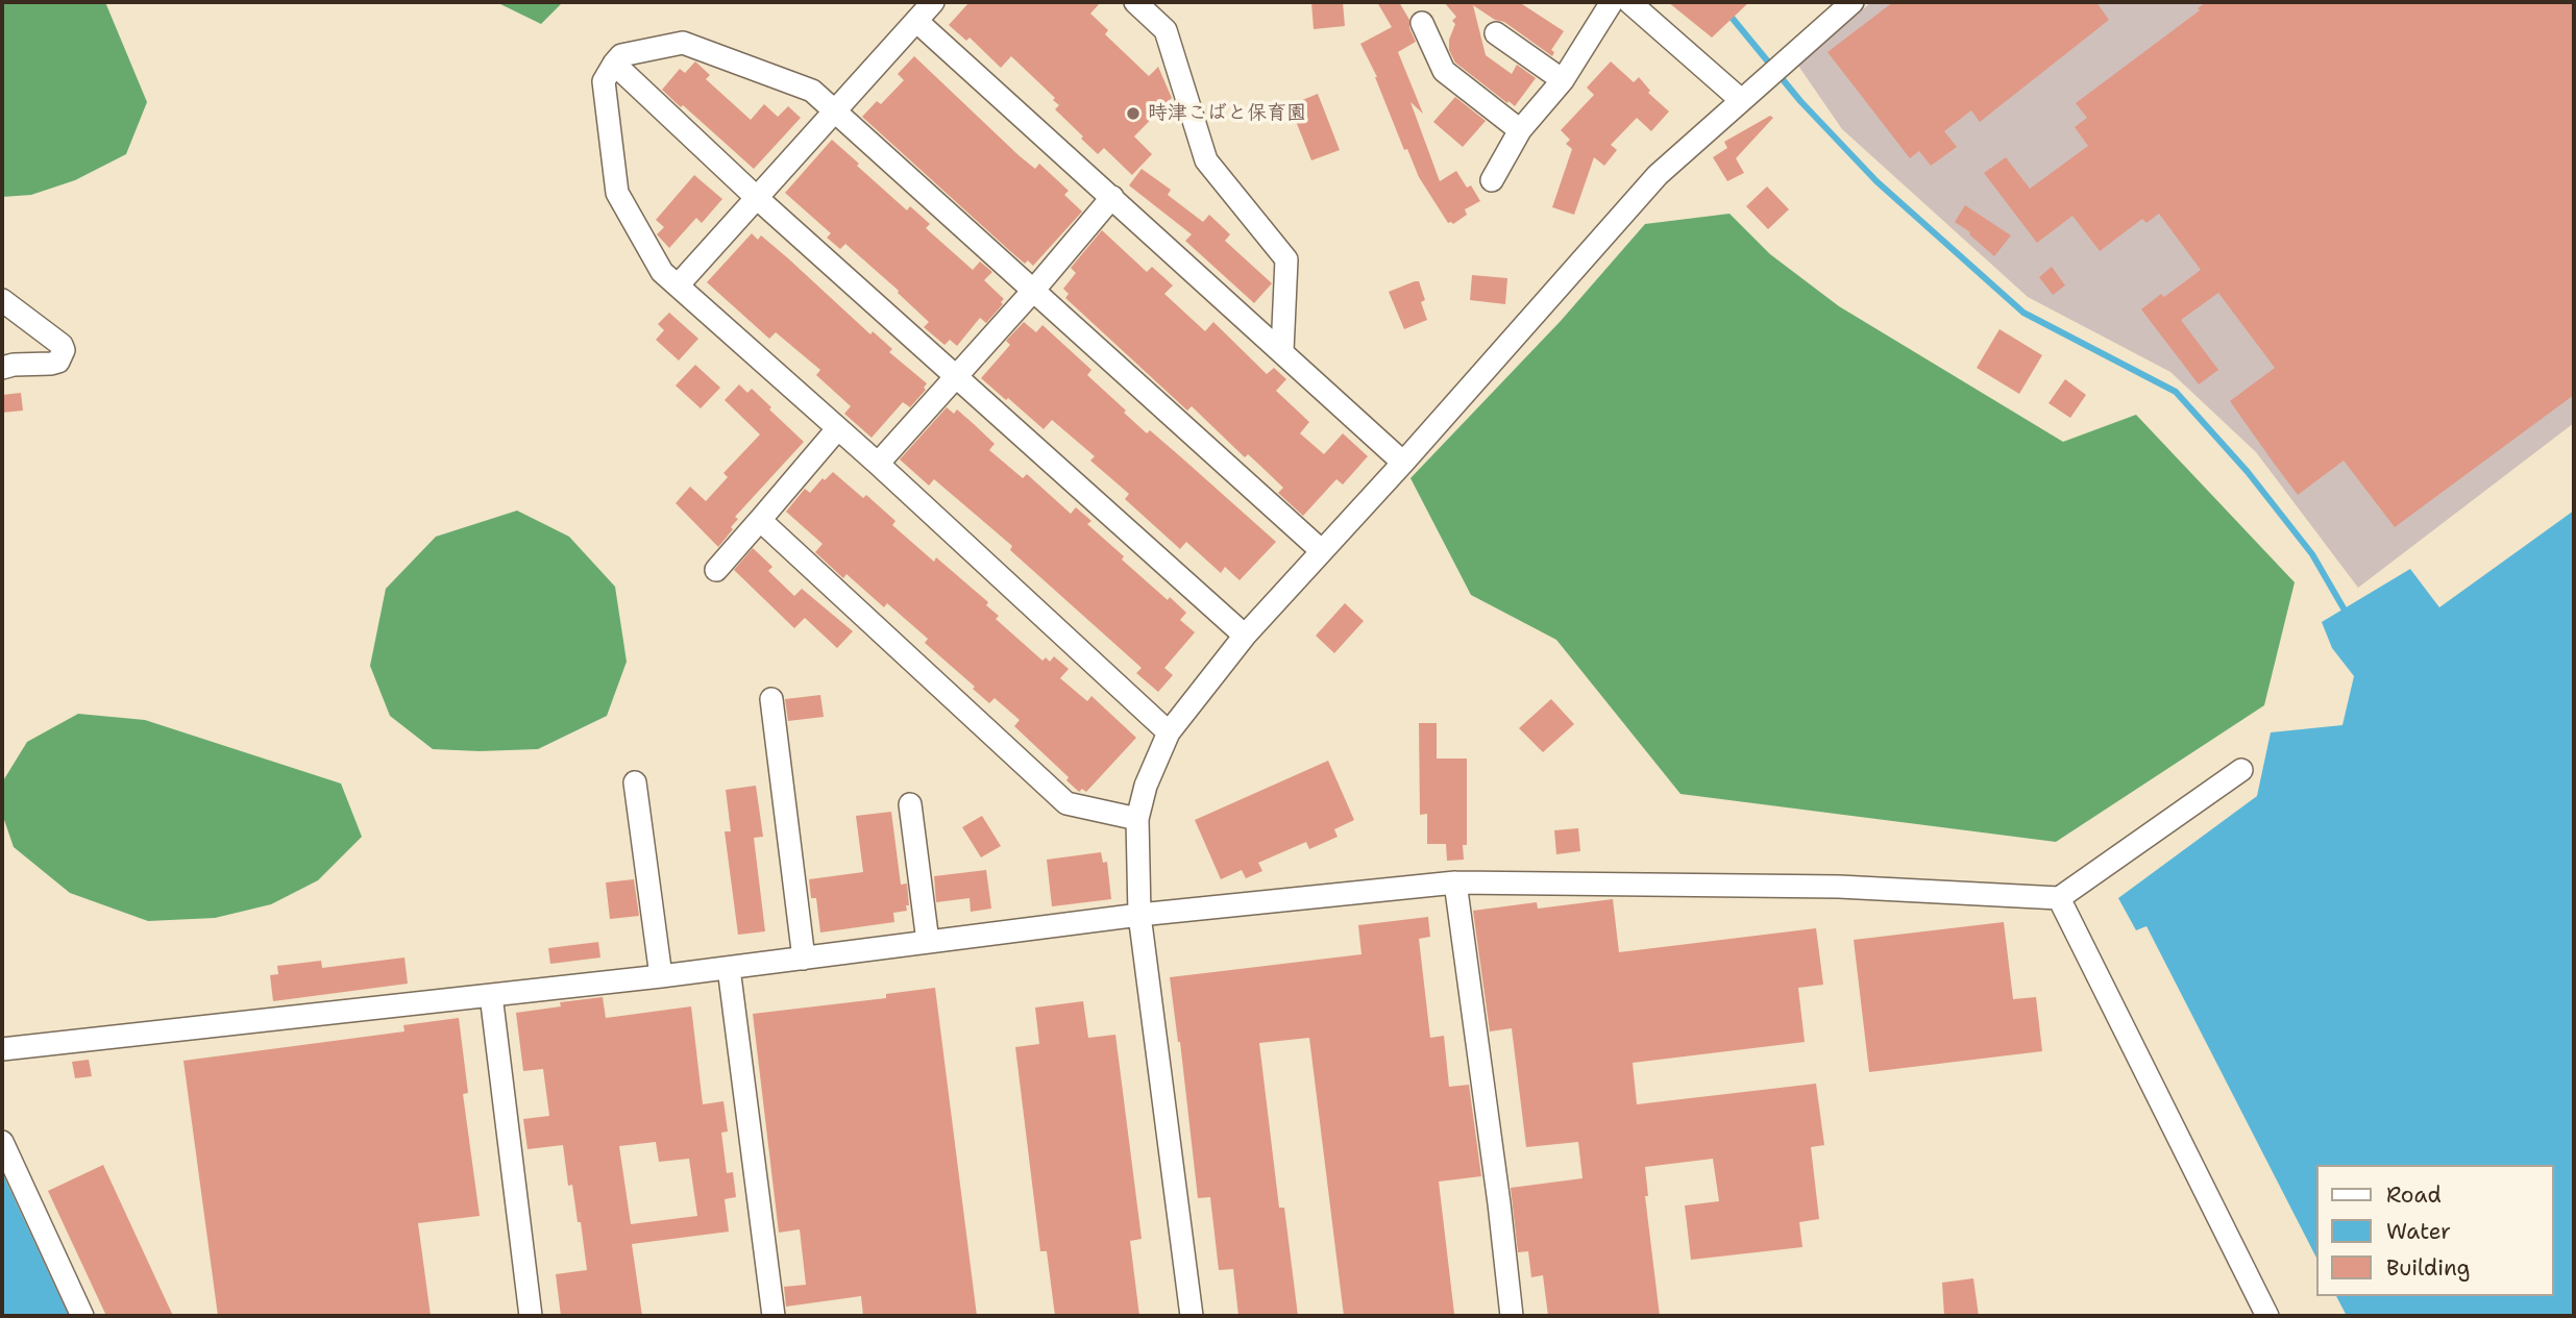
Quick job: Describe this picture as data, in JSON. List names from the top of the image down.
{
  "places": ["時津こばと保育園"],
  "legend": ["Road", "Water", "Building"]
}
